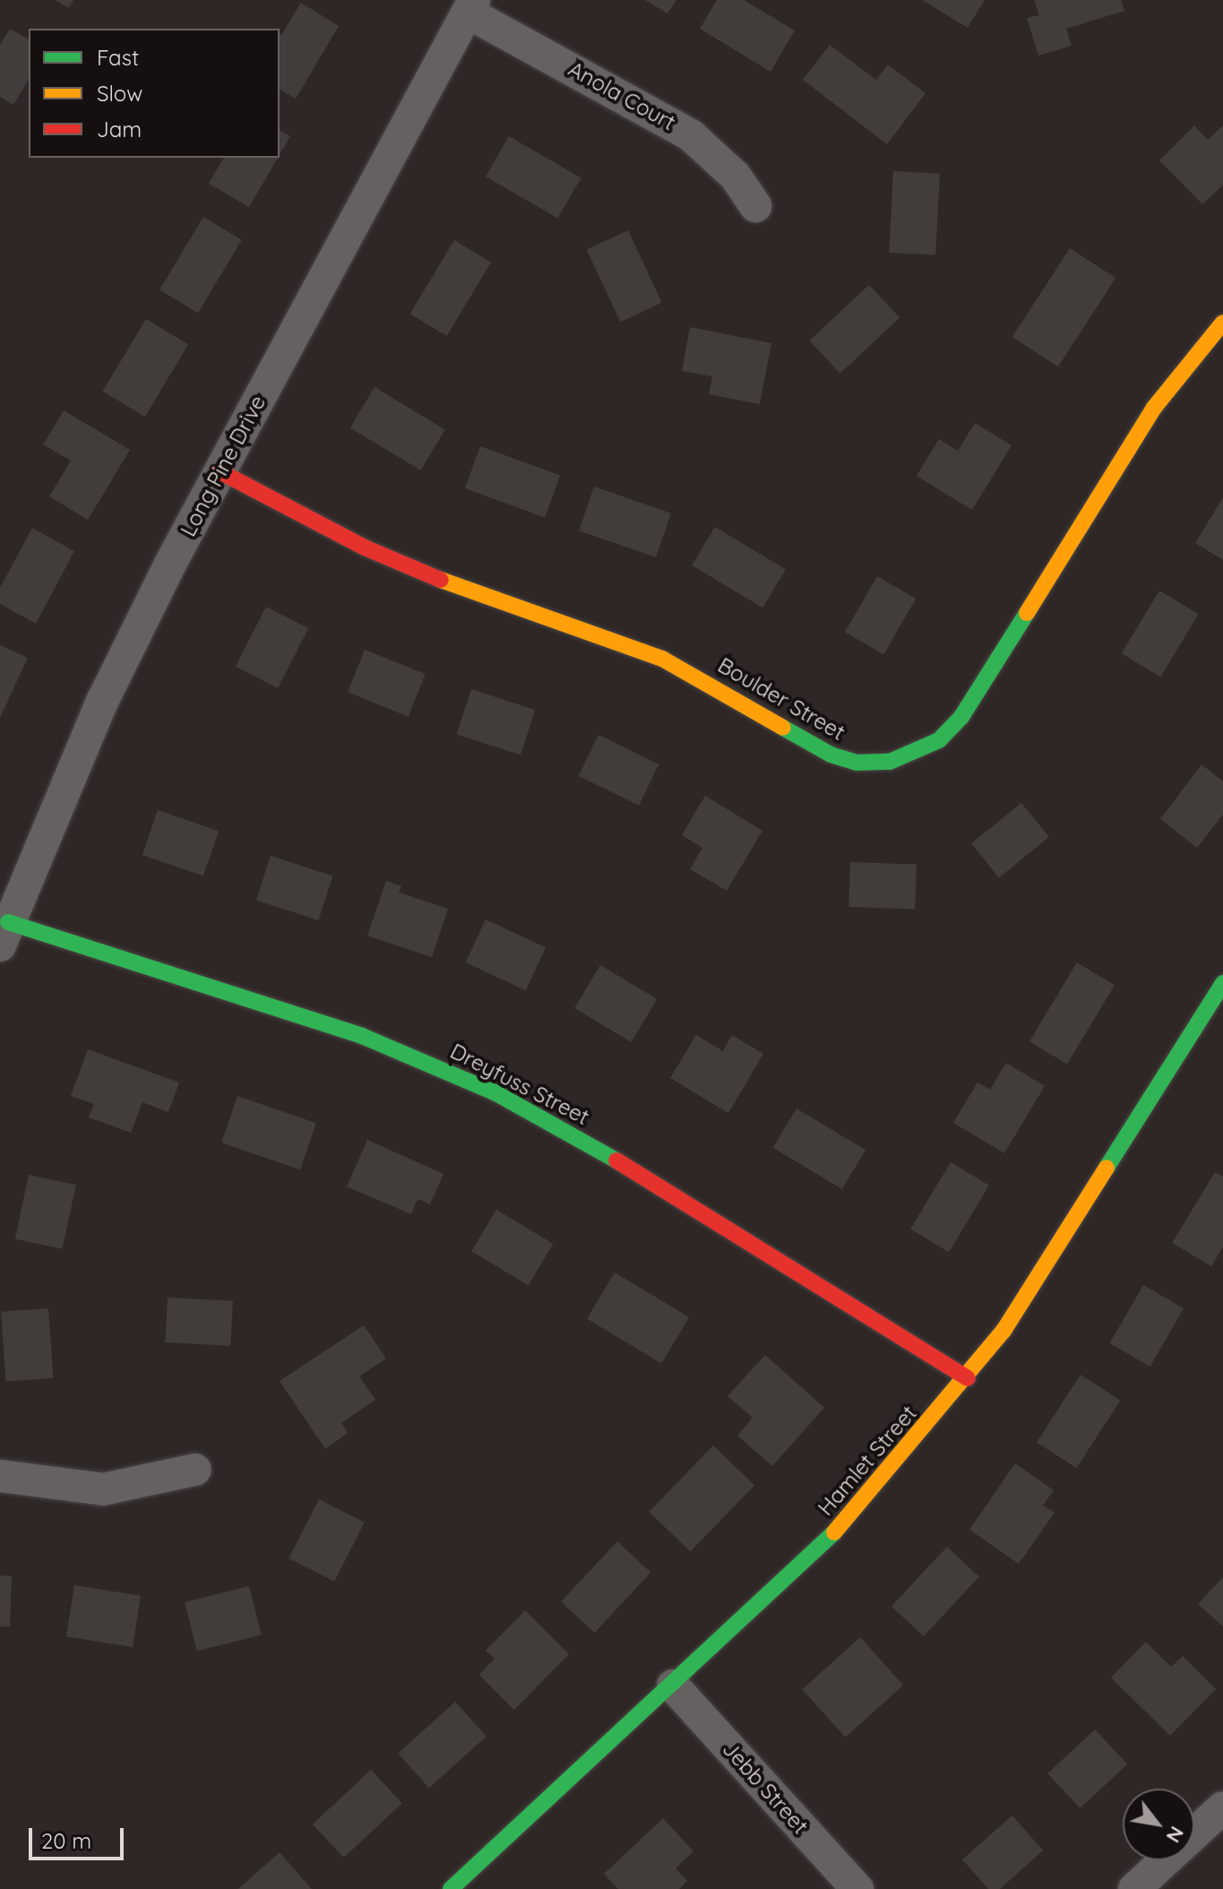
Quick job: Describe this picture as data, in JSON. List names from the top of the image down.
{
  "streets": {
    "street": [
      "Anola Court",
      "Long Pine Drive",
      "Boulder Street",
      "Dreyfuss Street",
      "Hamlet Street",
      "Jebb Street"
    ]
  },
  "crossings": [
    ["Anola Court", "Long Pine Drive"],
    ["Long Pine Drive", "Boulder Street"],
    ["Long Pine Drive", "Dreyfuss Street"],
    ["Dreyfuss Street", "Hamlet Street"],
    ["Hamlet Street", "Jebb Street"]
  ],
  "legend": ["Fast", "Slow", "Jam"],
  "scale_bar": "20 m",
  "north": "bottom right"
}
